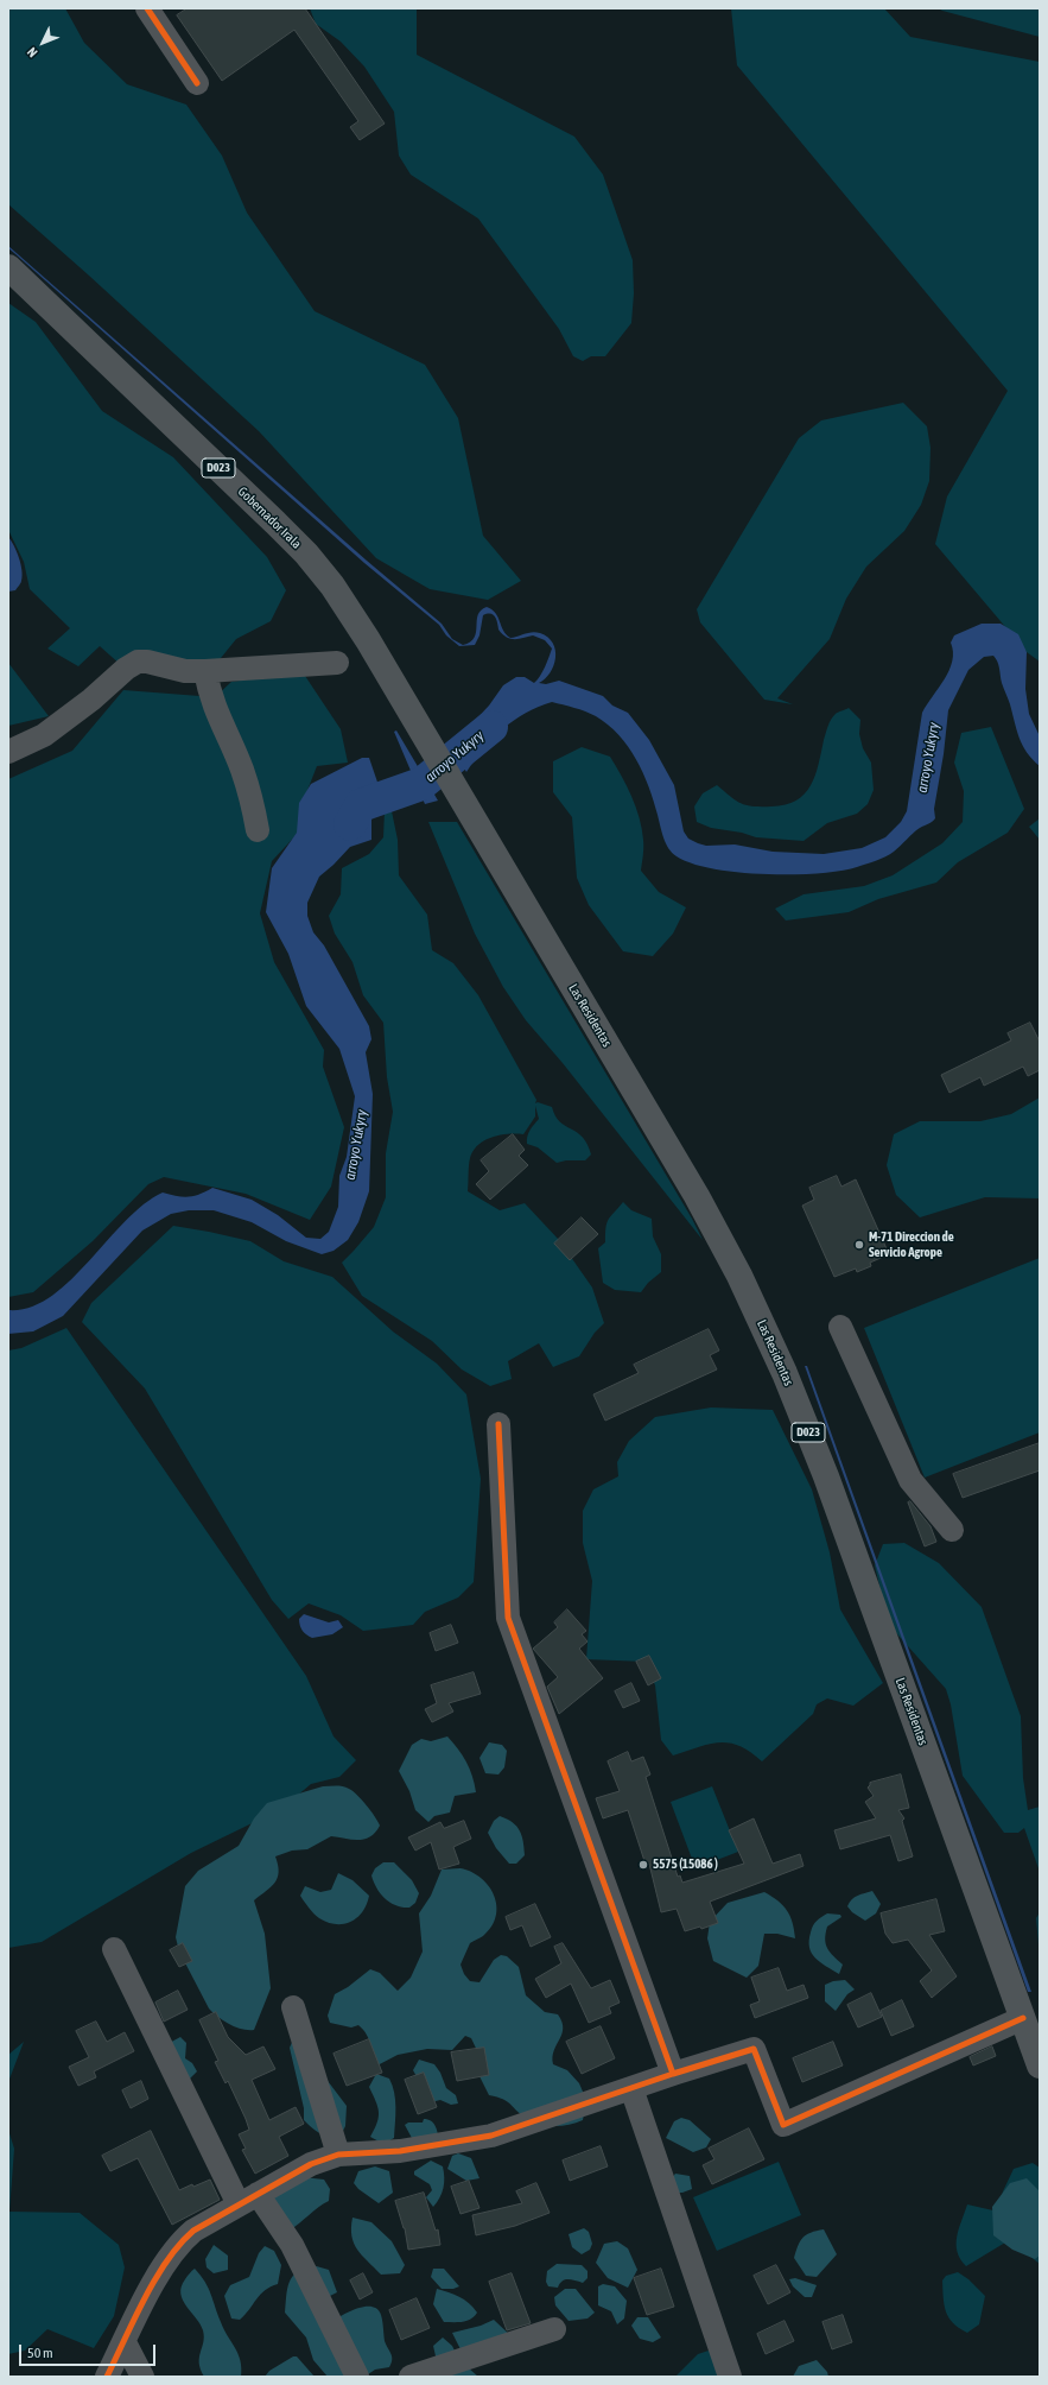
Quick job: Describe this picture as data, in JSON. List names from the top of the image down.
{
  "streets": {
    "main road": ["D023", "Gobernador Irala", "Las Residentas"]
  },
  "crossings": [
    ["Gobernador Irala", "Las Residentas"]
  ],
  "water": ["arroyo Yukyry"],
  "places": ["M-71 Direccion de Servicio Agrope", "5575 (15086 )"],
  "scale_bar": "50 m",
  "north": "bottom left"
}
